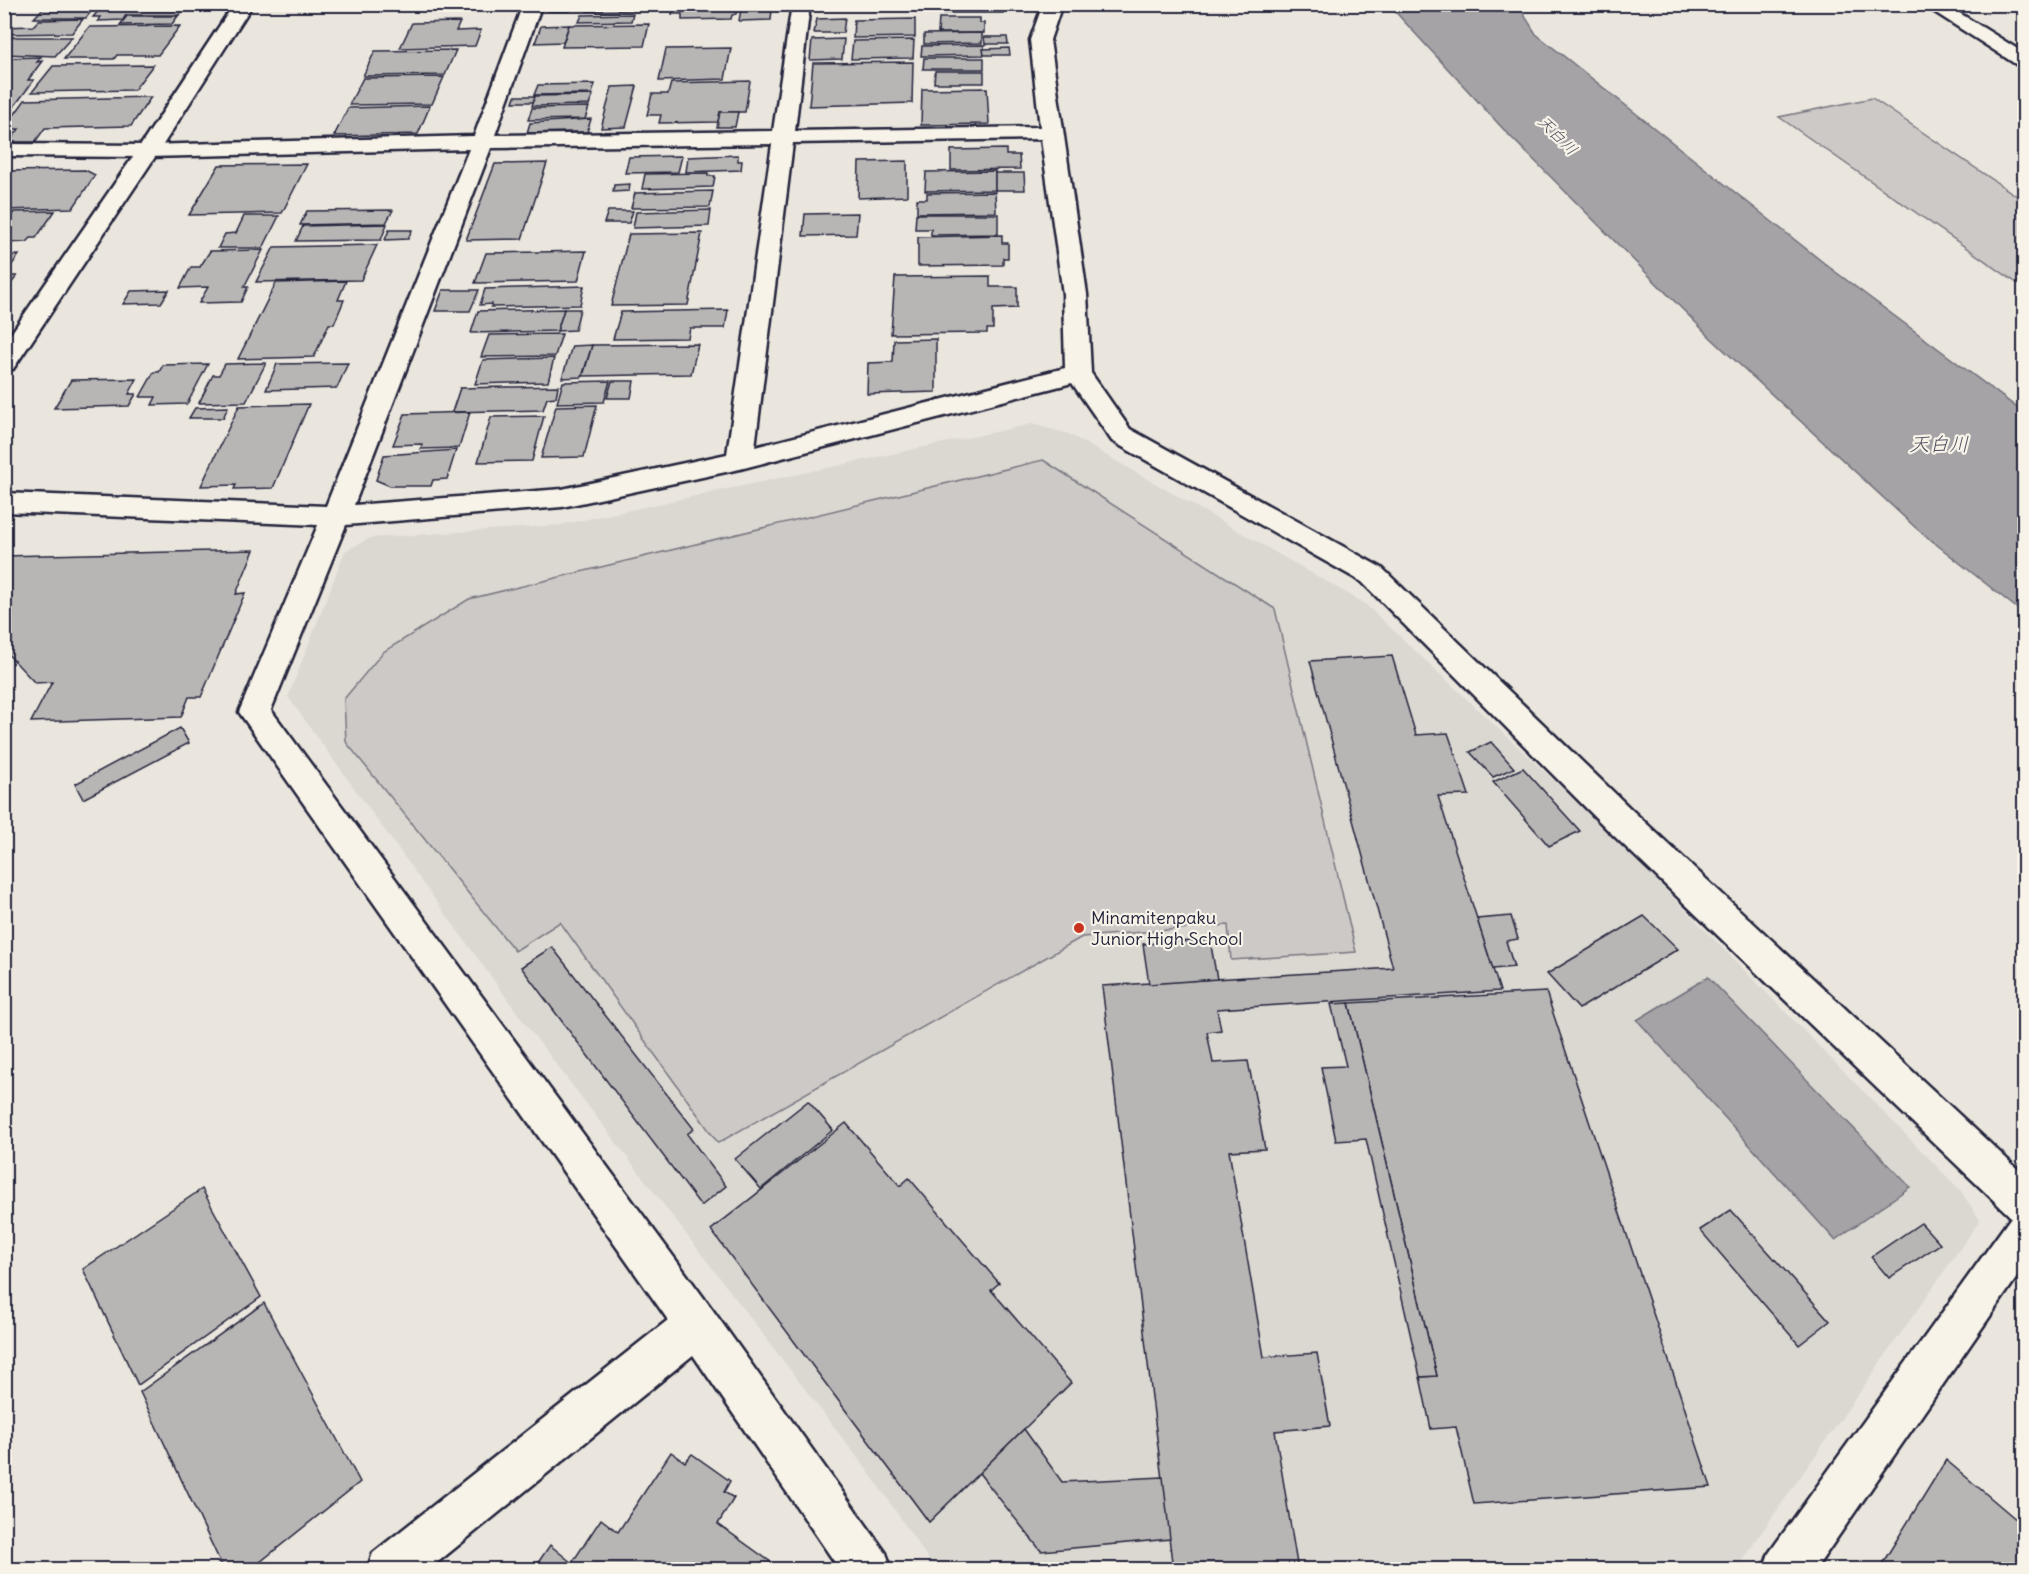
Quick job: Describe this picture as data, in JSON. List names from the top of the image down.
{
  "water": ["天白川"],
  "places": ["Minamitenpaku Junior High School"]
}
